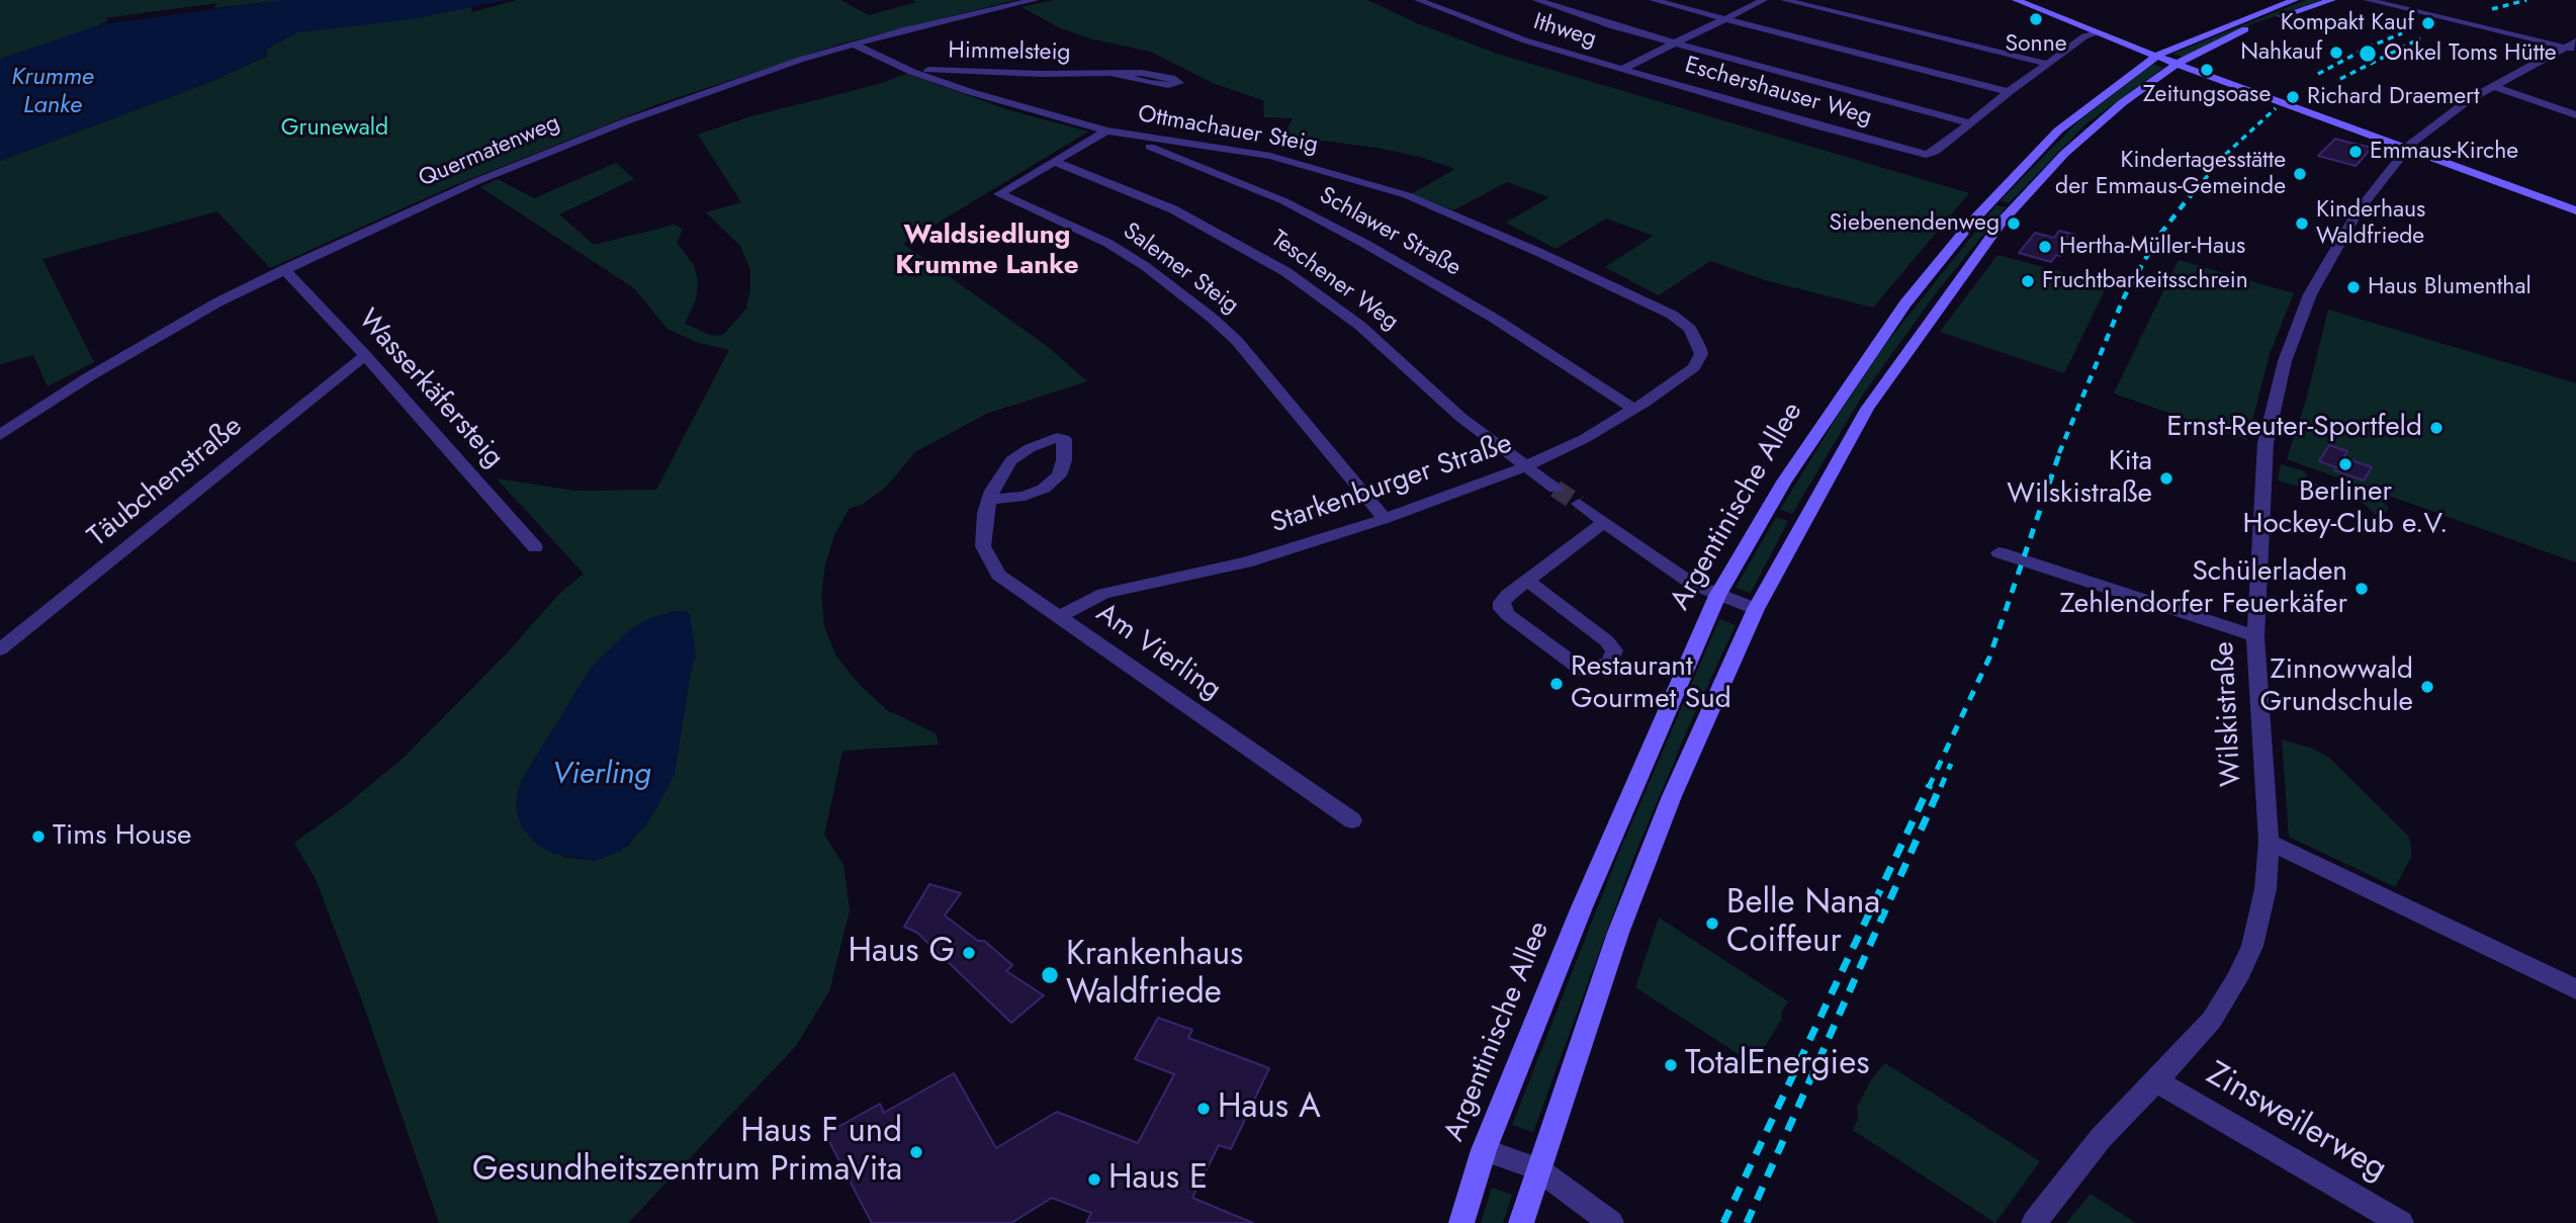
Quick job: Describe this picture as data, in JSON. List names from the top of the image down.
{
  "streets": {
    "main road": ["Argentinische Allee"],
    "street": [
      "Ithweg",
      "Himmelsteig",
      "Eschershauser Weg",
      "Ottmachauer Steig",
      "Quermatenweg",
      "Schlawer Straße",
      "Salemer Steig",
      "Teschener Weg",
      "Wasserkäfersteig",
      "Täubchenstraße",
      "Starkenburger Straße",
      "Am Vierling",
      "Wilskistraße",
      "Zinsweilerweg"
    ]
  },
  "crossings": [
    ["Ithweg", "Eschershauser Weg"],
    ["Himmelsteig", "Ottmachauer Steig"],
    ["Ottmachauer Steig", "Quermatenweg"],
    ["Ottmachauer Steig", "Schlawer Straße"],
    ["Ottmachauer Steig", "Starkenburger Straße"],
    ["Quermatenweg", "Wasserkäfersteig"],
    ["Schlawer Straße", "Starkenburger Straße"],
    ["Salemer Steig", "Teschener Weg"],
    ["Salemer Steig", "Starkenburger Straße"],
    ["Teschener Weg", "Starkenburger Straße"],
    ["Wasserkäfersteig", "Täubchenstraße"],
    ["Starkenburger Straße", "Am Vierling"],
    ["Wilskistraße", "Zinsweilerweg"]
  ],
  "districts": ["Waldsiedlung Krumme Lanke"],
  "water": ["Krumme Lanke", "Vierling"],
  "parks": ["Grunewald"],
  "places": [
    "Sonne",
    "Kompakt Kauf",
    "Nahkauf",
    "Onkel Toms Hütte",
    "Zeitungsoase",
    "Richard Draemert",
    "Emmaus-Kirche",
    "Kindertagesstätte der Emmaus-Gemeinde",
    "Siebenendenweg",
    "Kinderhaus Waldfriede",
    "Hertha-Müller-Haus",
    "Fruchtbarkeitsschrein",
    "Haus Blumenthal",
    "Ernst-Reuter-Sportfeld",
    "Berliner Hockey-Club e.V.",
    "Kita Wilskistraße",
    "Schülerladen Zehlendorfer Feuerkäfer",
    "Restaurant Gourmet Sud",
    "Zinnowwald Grundschule",
    "Tims House",
    "Belle Nana Coiffeur",
    "Haus G",
    "Krankenhaus Waldfriede",
    "TotalEnergies",
    "Haus A",
    "Haus F und Gesundheitszentrum PrimaVita",
    "Haus E"
  ]
}
